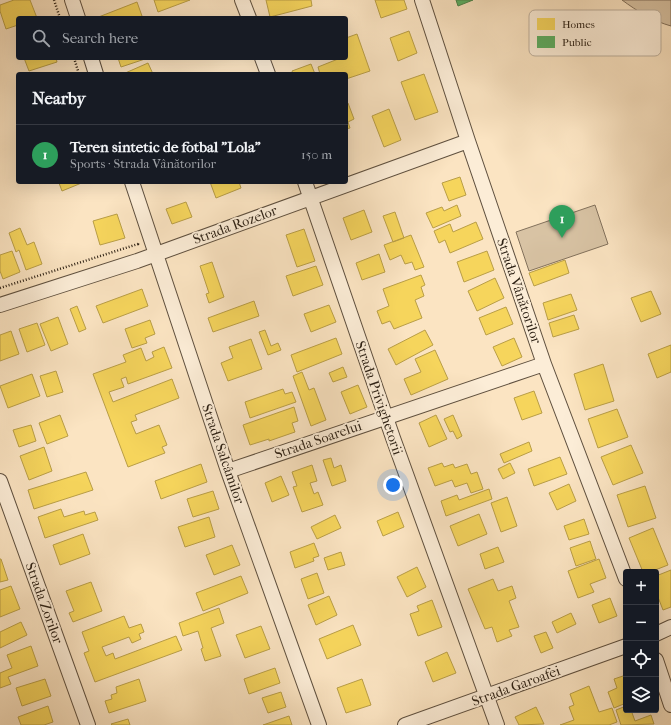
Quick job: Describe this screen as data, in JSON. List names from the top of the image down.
{
  "streets": {
    "street": [
      "Strada Rozelor",
      "Strada Vânătorilor",
      "Strada Privighetorii",
      "Strada Soarelui",
      "Strada Salcâmilor",
      "Strada Zorilor",
      "Strada Garoafei"
    ]
  },
  "crossings": [
    ["Strada Rozelor", "Strada Vânătorilor"],
    ["Strada Rozelor", "Strada Privighetorii"],
    ["Strada Rozelor", "Strada Salcâmilor"],
    ["Strada Vânătorilor", "Strada Soarelui"],
    ["Strada Privighetorii", "Strada Soarelui"],
    ["Strada Privighetorii", "Strada Garoafei"],
    ["Strada Soarelui", "Strada Salcâmilor"]
  ],
  "legend": ["Homes", "Public"],
  "page": {
    "search": "Search here",
    "heading": "Nearby",
    "list": [
      {
        "mark": "1",
        "name": "Teren sintetic de fotbal \"Lola\"",
        "note": "Sports · Strada Vânătorilor",
        "value": "150 m"
      }
    ],
    "pins": "1",
    "map_buttons": ["+", "−"]
  }
}
